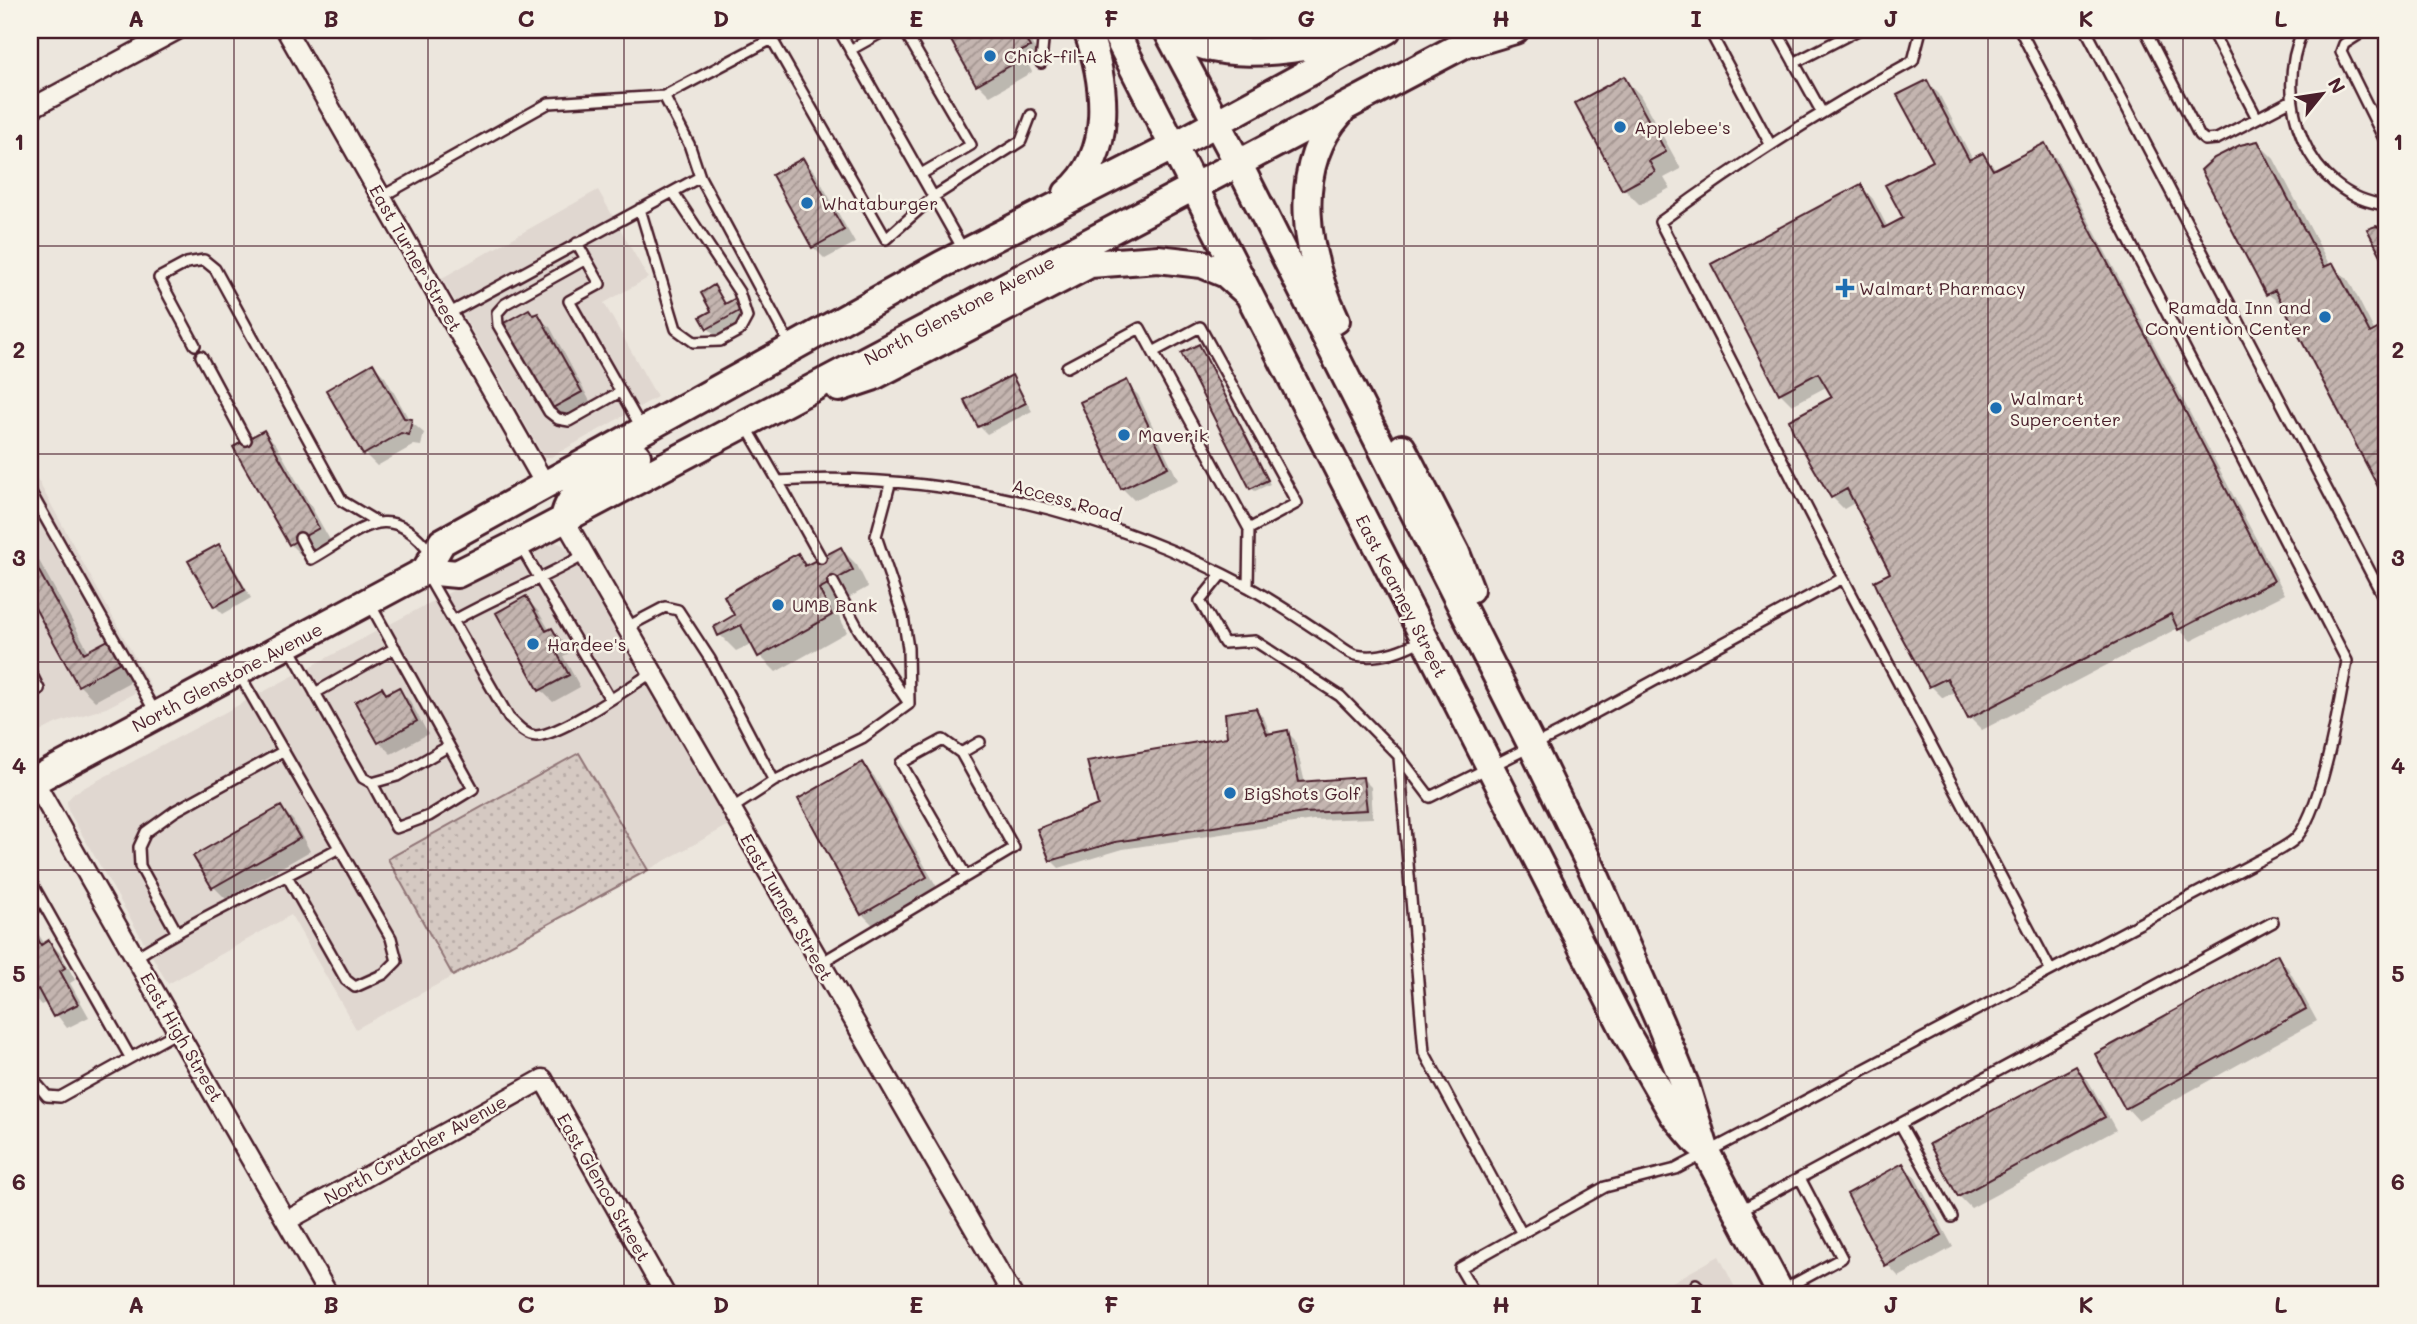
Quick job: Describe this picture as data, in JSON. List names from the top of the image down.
{
  "streets": {
    "main road": ["North Glenstone Avenue", "East Kearney Street"],
    "street": [
      "East Turner Street",
      "East High Street",
      "North Crutcher Avenue",
      "East Glenco Street"
    ],
    "lane": ["Access Road"]
  },
  "crossings": [
    ["East Turner Street", "North Glenstone Avenue"],
    ["North Glenstone Avenue", "East Kearney Street"],
    ["North Glenstone Avenue", "East High Street"],
    ["Access Road", "East Kearney Street"],
    ["East High Street", "North Crutcher Avenue"],
    ["North Crutcher Avenue", "East Glenco Street"]
  ],
  "places": {
    "other": [
      "Chick-fil-A",
      "Applebee's",
      "Whataburger",
      "Ramada Inn and Convention Center",
      "Walmart Supercenter",
      "Maverik",
      "UMB Bank",
      "Hardee's",
      "BigShots Golf"
    ],
    "health": ["Walmart Pharmacy"]
  },
  "north": "top right",
  "grid": {
    "columns": [
      "A",
      "B",
      "C",
      "D",
      "E",
      "F",
      "G",
      "H",
      "I",
      "J",
      "K",
      "L"
    ],
    "rows": [
      "1",
      "2",
      "3",
      "4",
      "5",
      "6"
    ]
  }
}
